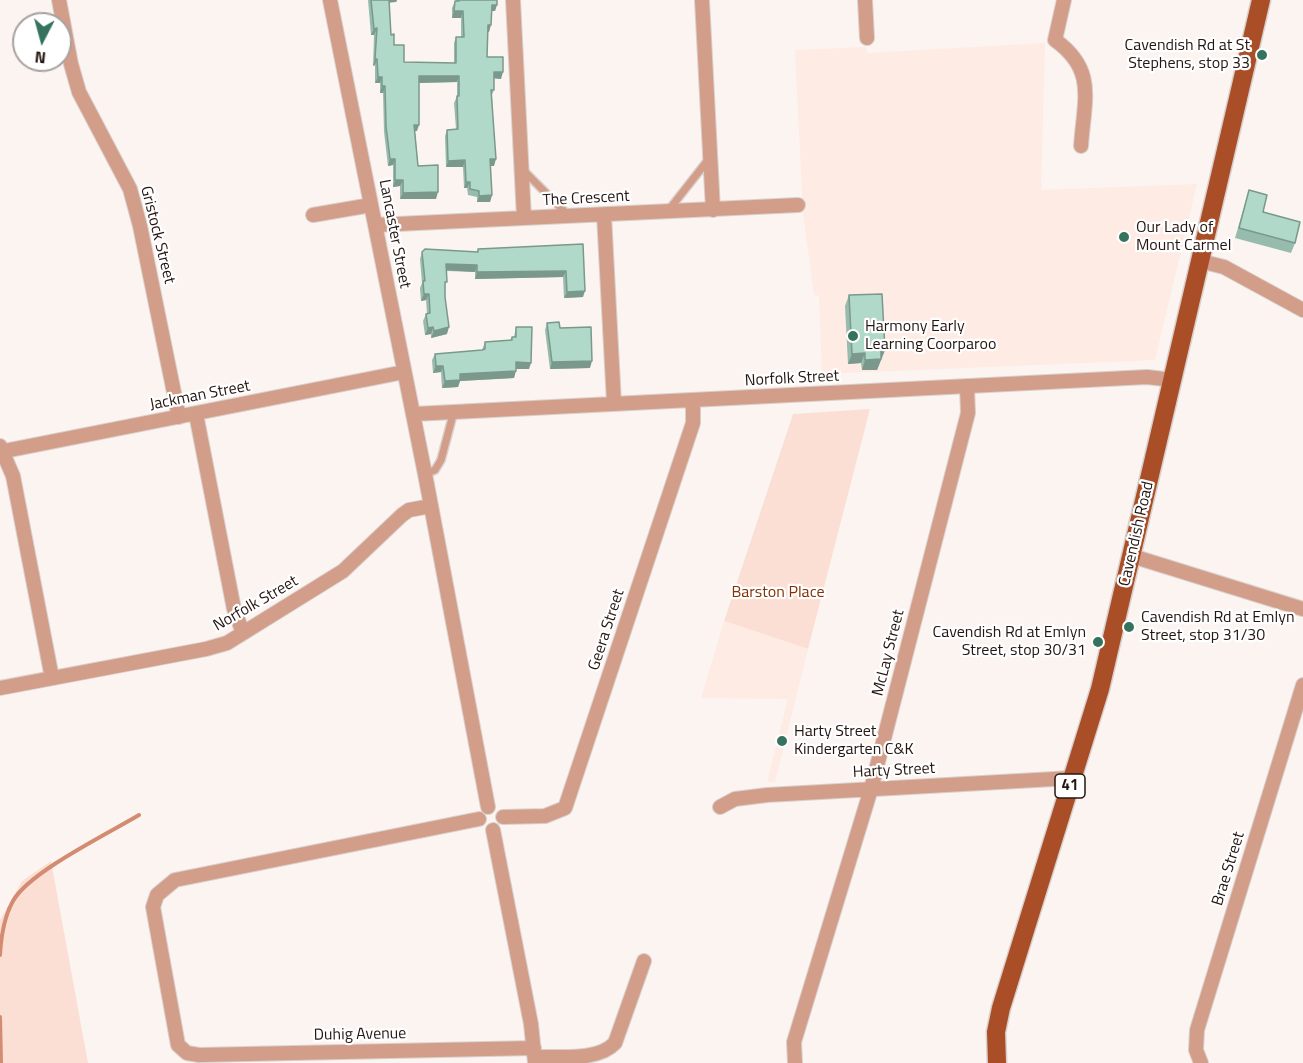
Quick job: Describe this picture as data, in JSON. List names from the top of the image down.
{
  "streets": {
    "main road": ["Cavendish Road", "41"],
    "street": [
      "The Crescent",
      "Lancaster Street",
      "Gristock Street",
      "Norfolk Street",
      "Jackman Street",
      "Geera Street",
      "McLay Street",
      "Harty Street",
      "Brae Street",
      "Duhig Avenue"
    ]
  },
  "crossings": [
    ["The Crescent", "Lancaster Street"],
    ["Lancaster Street", "Norfolk Street"],
    ["Lancaster Street", "Jackman Street"],
    ["Lancaster Street", "Geera Street"],
    ["Lancaster Street", "Duhig Avenue"],
    ["Gristock Street", "Jackman Street"],
    ["Norfolk Street", "Cavendish Road"],
    ["Norfolk Street", "Geera Street"],
    ["Norfolk Street", "McLay Street"],
    ["Cavendish Road", "Harty Street"],
    ["Geera Street", "Duhig Avenue"],
    ["McLay Street", "Harty Street"]
  ],
  "parks": ["Barston Place"],
  "places": [
    "Cavendish Rd at St Stephens, stop 33",
    "Our Lady of Mount Carmel",
    "Harmony Early Learning Coorparoo",
    "Cavendish Rd at Emlyn Street, stop 31/30",
    "Cavendish Rd at Emlyn Street, stop 30/31",
    "Harty Street Kindergarten C&K"
  ],
  "north": "bottom"
}
